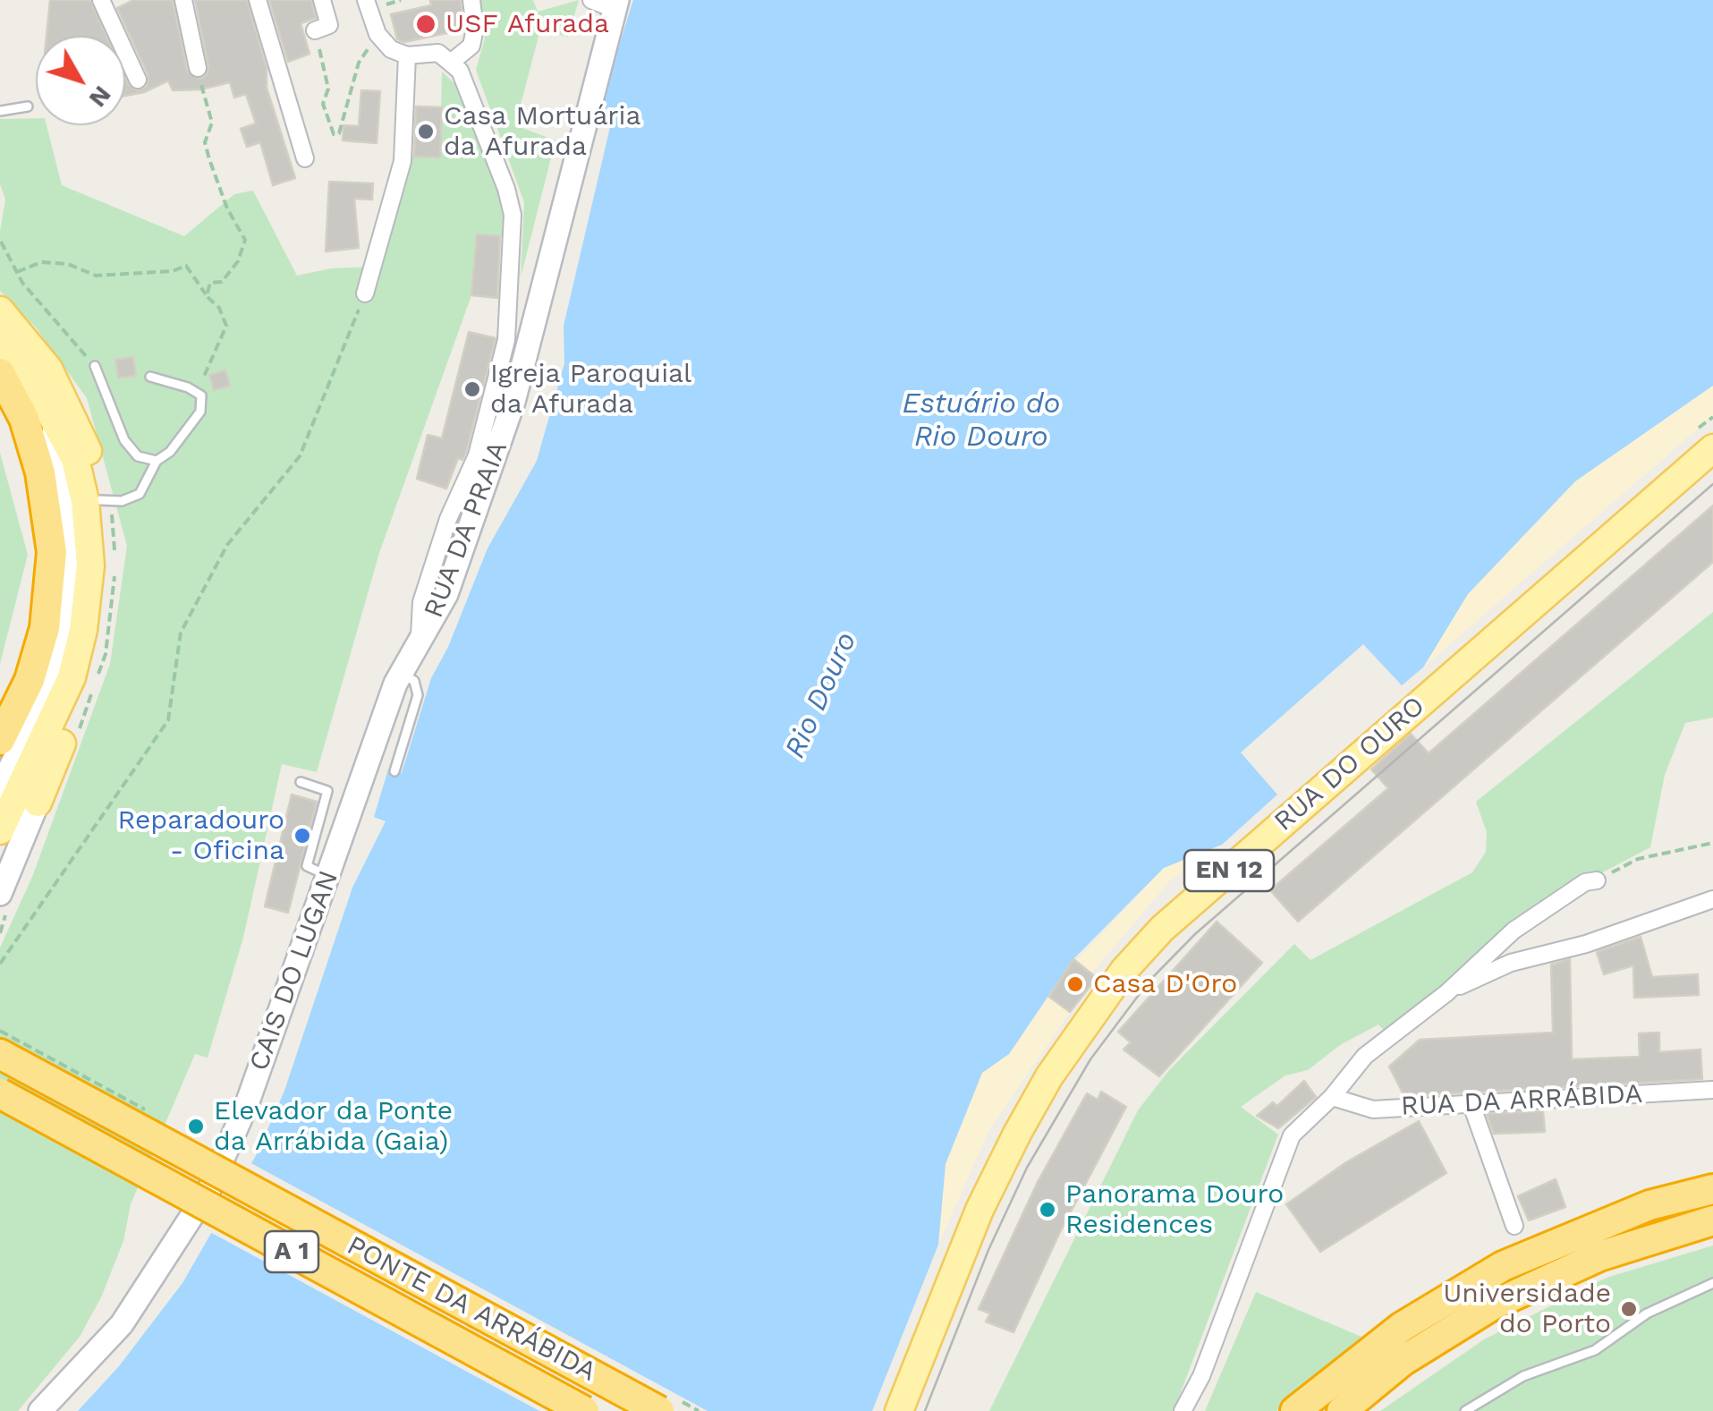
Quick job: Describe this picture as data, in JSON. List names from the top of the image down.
{
  "streets": {
    "highway": ["A 1", "PONTE DA ARRÁBIDA"],
    "main road": [
      "RUA DA PRAIA",
      "RUA DO OURO",
      "EN 12",
      "CAIS DO LUGAN"
    ],
    "street": ["RUA DA ARRÁBIDA"]
  },
  "crossings": [
    ["RUA DA PRAIA", "CAIS DO LUGAN"]
  ],
  "water": ["Estuário do Rio Douro", "Rio Douro"],
  "places": [
    "USF Afurada",
    "Casa Mortuária da Afurada",
    "Igreja Paroquial da Afurada",
    "Reparadouro - Oficina",
    "Casa D'Oro",
    "Elevador da Ponte da Arrábida (Gaia)",
    "Panorama Douro Residences",
    "Universidade do Porto"
  ],
  "north": "bottom right"
}
